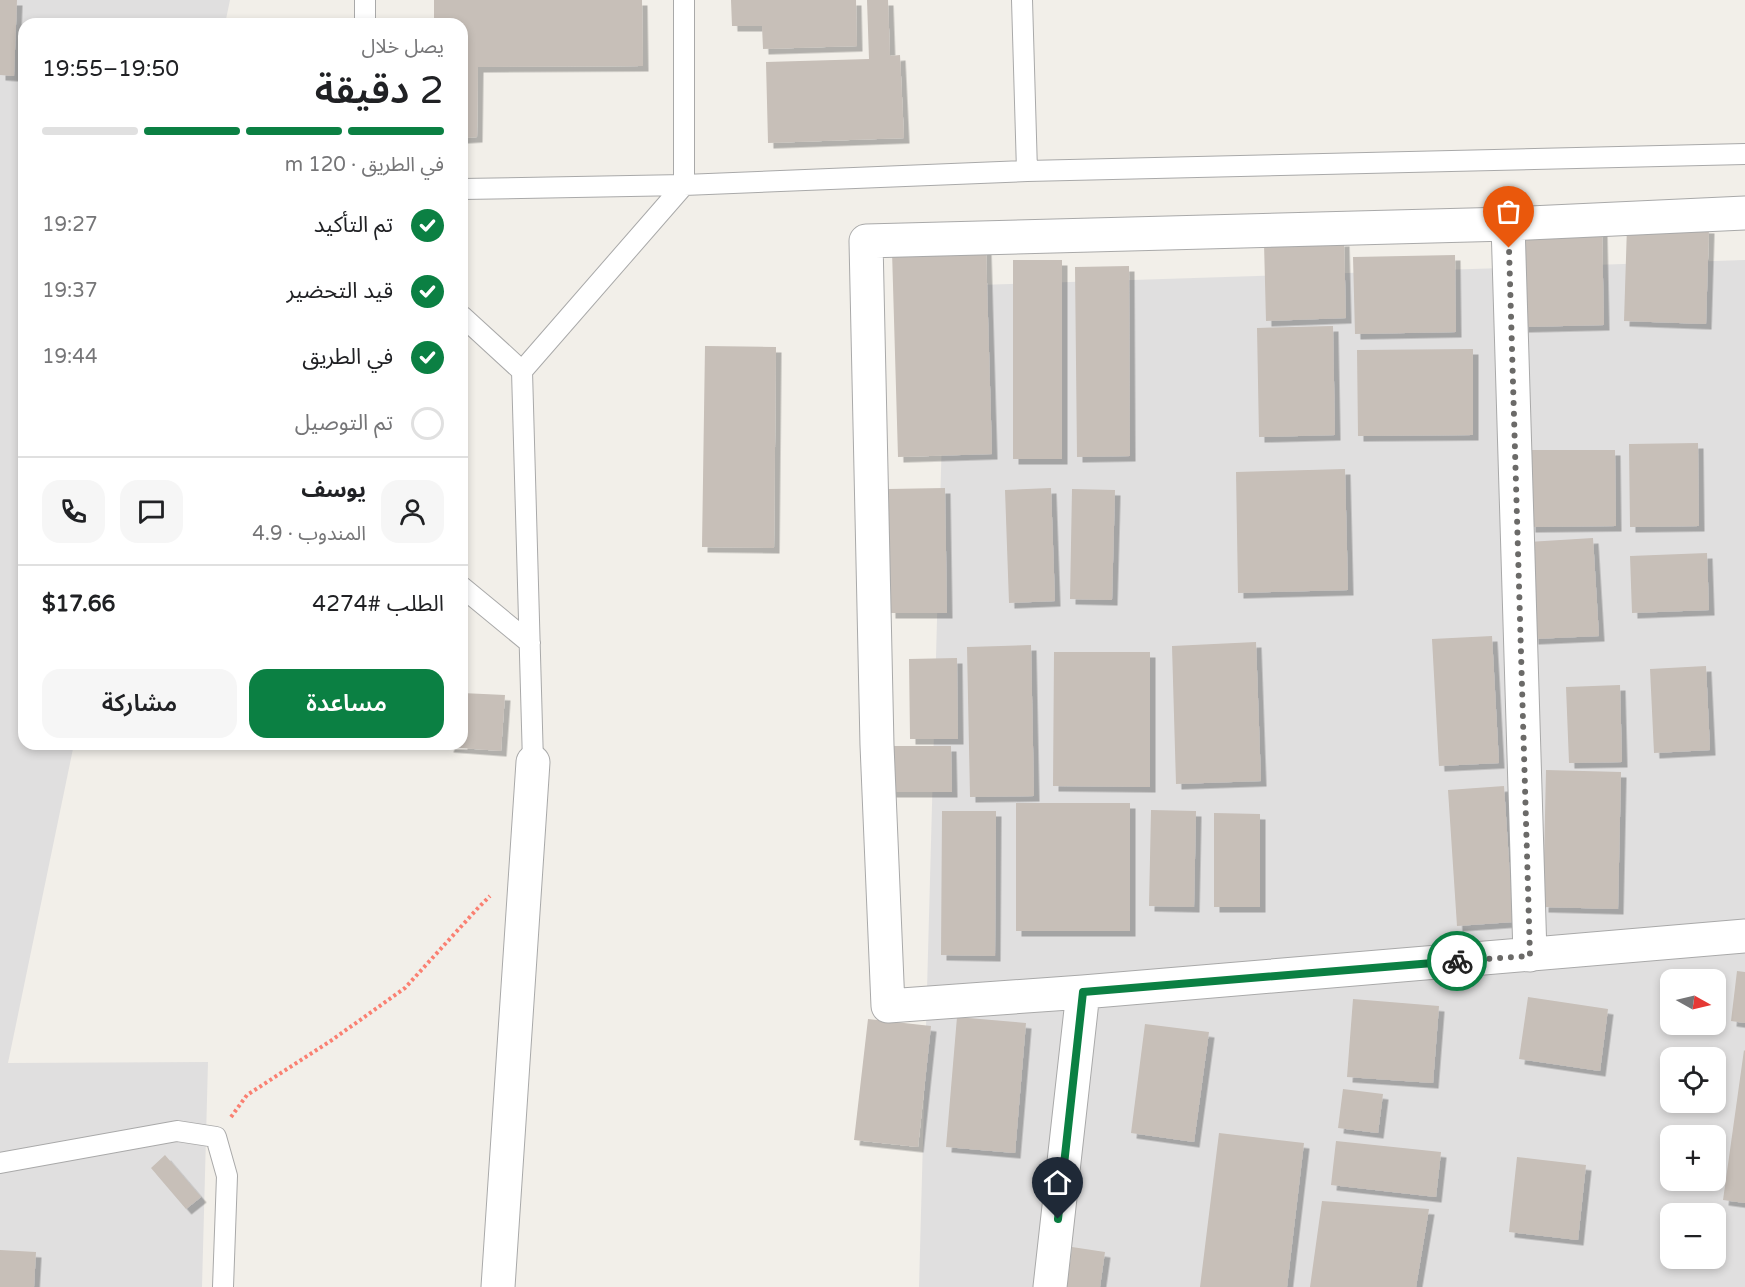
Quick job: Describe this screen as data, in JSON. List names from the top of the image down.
{
  "north": "right",
  "page": {
    "heading": ["2 دقيقة", "يصل خلال", "19:50–19:55"],
    "panel": [
      "يوسف",
      "المندوب · 4.9",
      "الطلب #4274",
      "$17.66"
    ],
    "bar": "في الطريق · 120 m",
    "list": [
      ["تم التأكيد", "19:27"],
      ["قيد التحضير", "19:37"],
      ["في الطريق", "19:44"],
      "تم التوصيل"
    ],
    "buttons": ["مساعدة", "مشاركة"],
    "map_buttons": ["+", "−"]
  }
}
